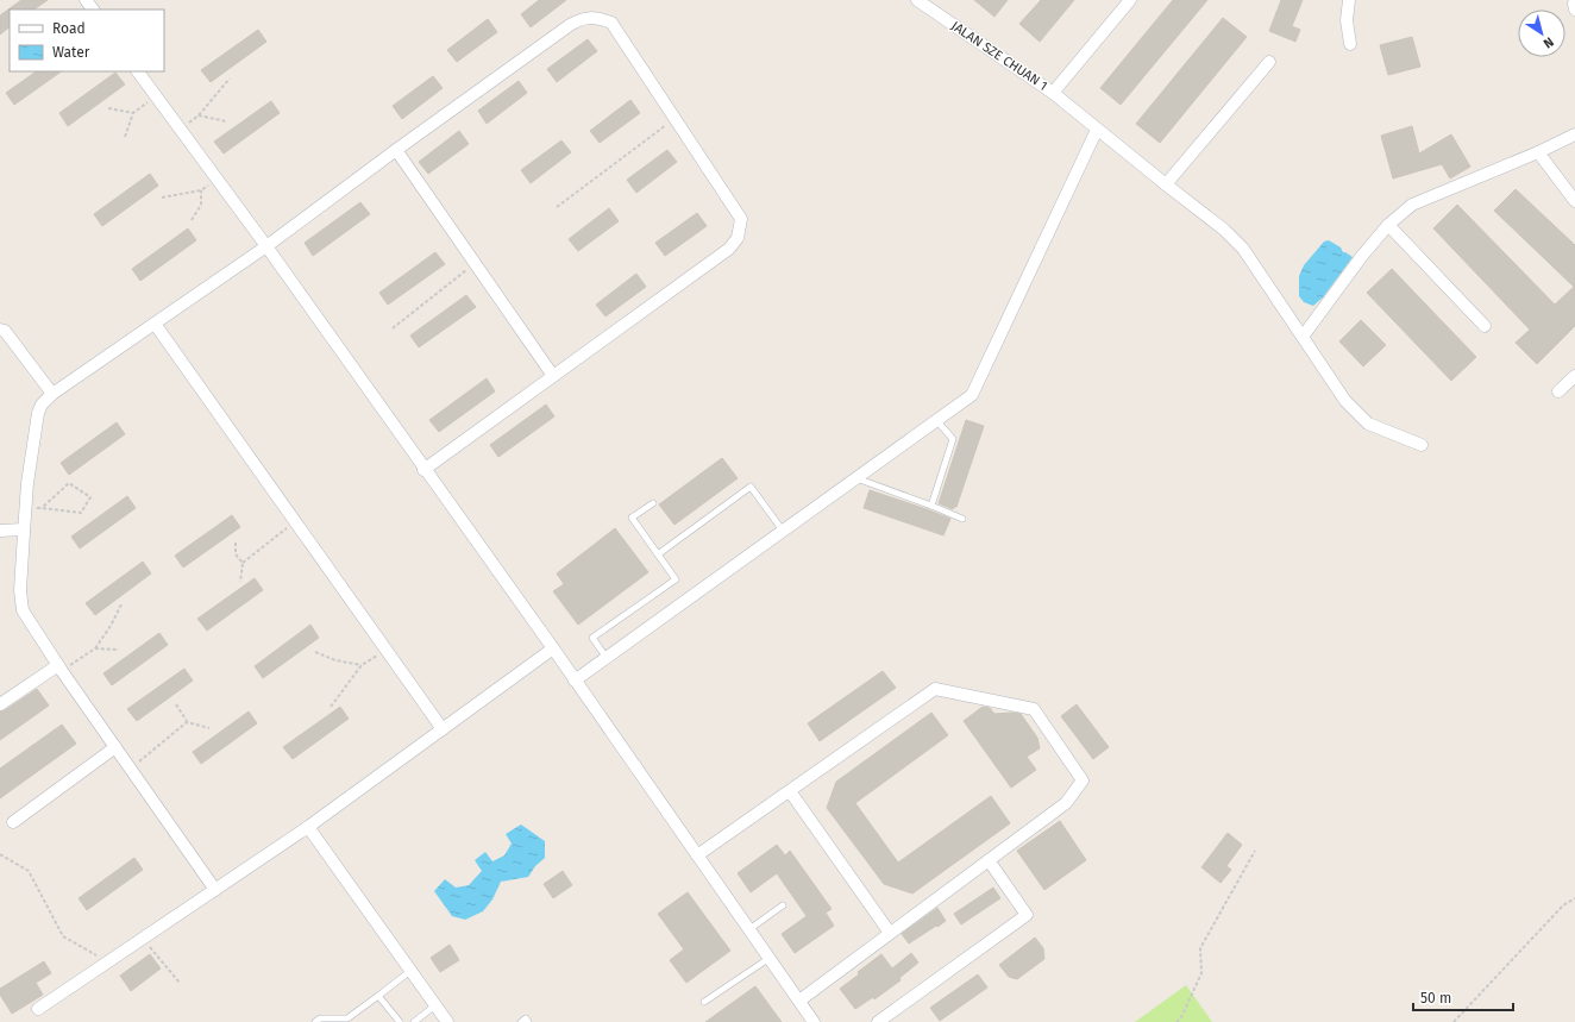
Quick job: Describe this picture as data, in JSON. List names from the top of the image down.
{
  "streets": {
    "street": ["JALAN SZE CHUAN 1"]
  },
  "legend": ["Road", "Water"],
  "scale_bar": "50 m",
  "north": "bottom right"
}
